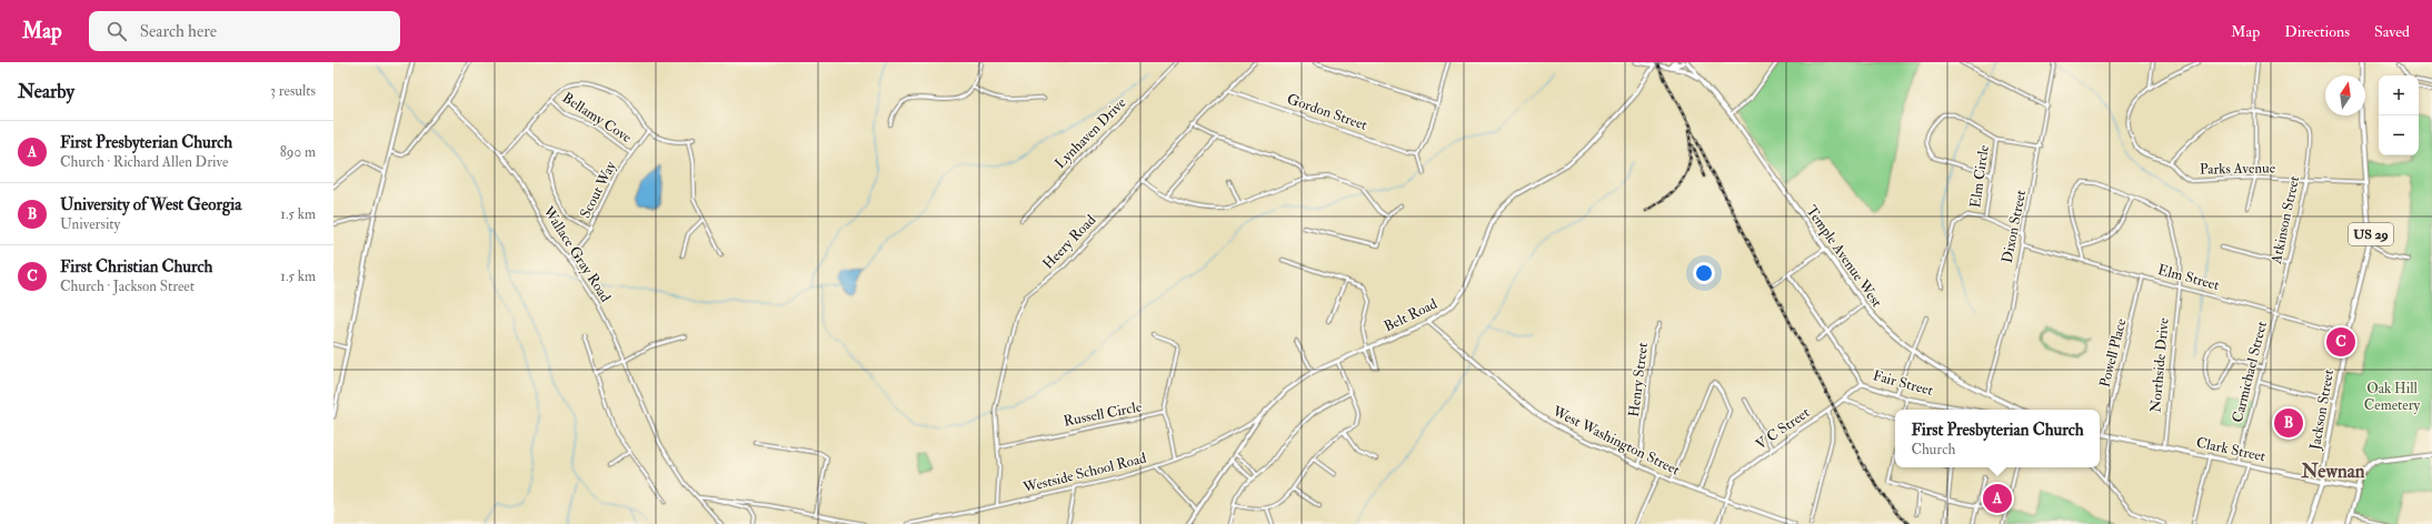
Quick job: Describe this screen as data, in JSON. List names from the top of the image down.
{
  "streets": {
    "main road": [
      "US 29",
      "Temple Avenue West",
      "Jackson Street",
      "Clark Street"
    ],
    "street": [
      "Gordon Street",
      "Bellamy Cove",
      "Lynhaven Drive",
      "Parks Avenue",
      "Elm Circle",
      "Scout Way",
      "Atkinson Street",
      "Dixon Street",
      "Heery Road",
      "Wallace Gray Road",
      "Elm Street",
      "Belt Road",
      "Powell Place",
      "Northside Drive",
      "Carmichael Street",
      "Henry Street",
      "Fair Street",
      "Russell Circle",
      "V C Street",
      "West Washington Street",
      "Westside School Road"
    ]
  },
  "crossings": [
    ["Gordon Street", "Heery Road"],
    ["Bellamy Cove", "Scout Way"],
    ["Parks Avenue", "Atkinson Street"],
    ["Parks Avenue", "Jackson Street"],
    ["Elm Circle", "Dixon Street"],
    ["Scout Way", "Wallace Gray Road"],
    ["Atkinson Street", "Elm Street"],
    ["Atkinson Street", "Carmichael Street"],
    ["Dixon Street", "Temple Avenue West"],
    ["Dixon Street", "Elm Street"],
    ["Heery Road", "Russell Circle"],
    ["Heery Road", "Westside School Road"],
    ["Elm Street", "Powell Place"],
    ["Elm Street", "Northside Drive"],
    ["Elm Street", "Carmichael Street"],
    ["Elm Street", "Jackson Street"],
    ["Belt Road", "West Washington Street"],
    ["Belt Road", "Westside School Road"],
    ["Powell Place", "Clark Street"],
    ["Northside Drive", "Clark Street"],
    ["Carmichael Street", "Clark Street"],
    ["Henry Street", "West Washington Street"],
    ["Fair Street", "V C Street"],
    ["Jackson Street", "Clark Street"],
    ["Russell Circle", "Westside School Road"],
    ["V C Street", "West Washington Street"]
  ],
  "districts": ["Newnan"],
  "parks": ["Oak Hill Cemetery"],
  "north": "top",
  "page": {
    "header": "Map",
    "search": "Search here",
    "nav": ["Map", "Directions", "Saved"],
    "heading": ["Nearby", "3 results"],
    "map_buttons": ["+", "−"],
    "list": [
      {
        "mark": "A",
        "name": "First Presbyterian Church",
        "note": "Church · Richard Allen Drive",
        "value": "890 m"
      },
      {
        "mark": "B",
        "name": "University of West Georgia",
        "note": "University",
        "value": "1.5 km"
      },
      {
        "mark": "C",
        "name": "First Christian Church",
        "note": "Church · Jackson Street",
        "value": "1.5 km"
      }
    ],
    "pins": ["C", "B", "A"],
    "popup": ["First Presbyterian Church", "Church"]
  }
}
